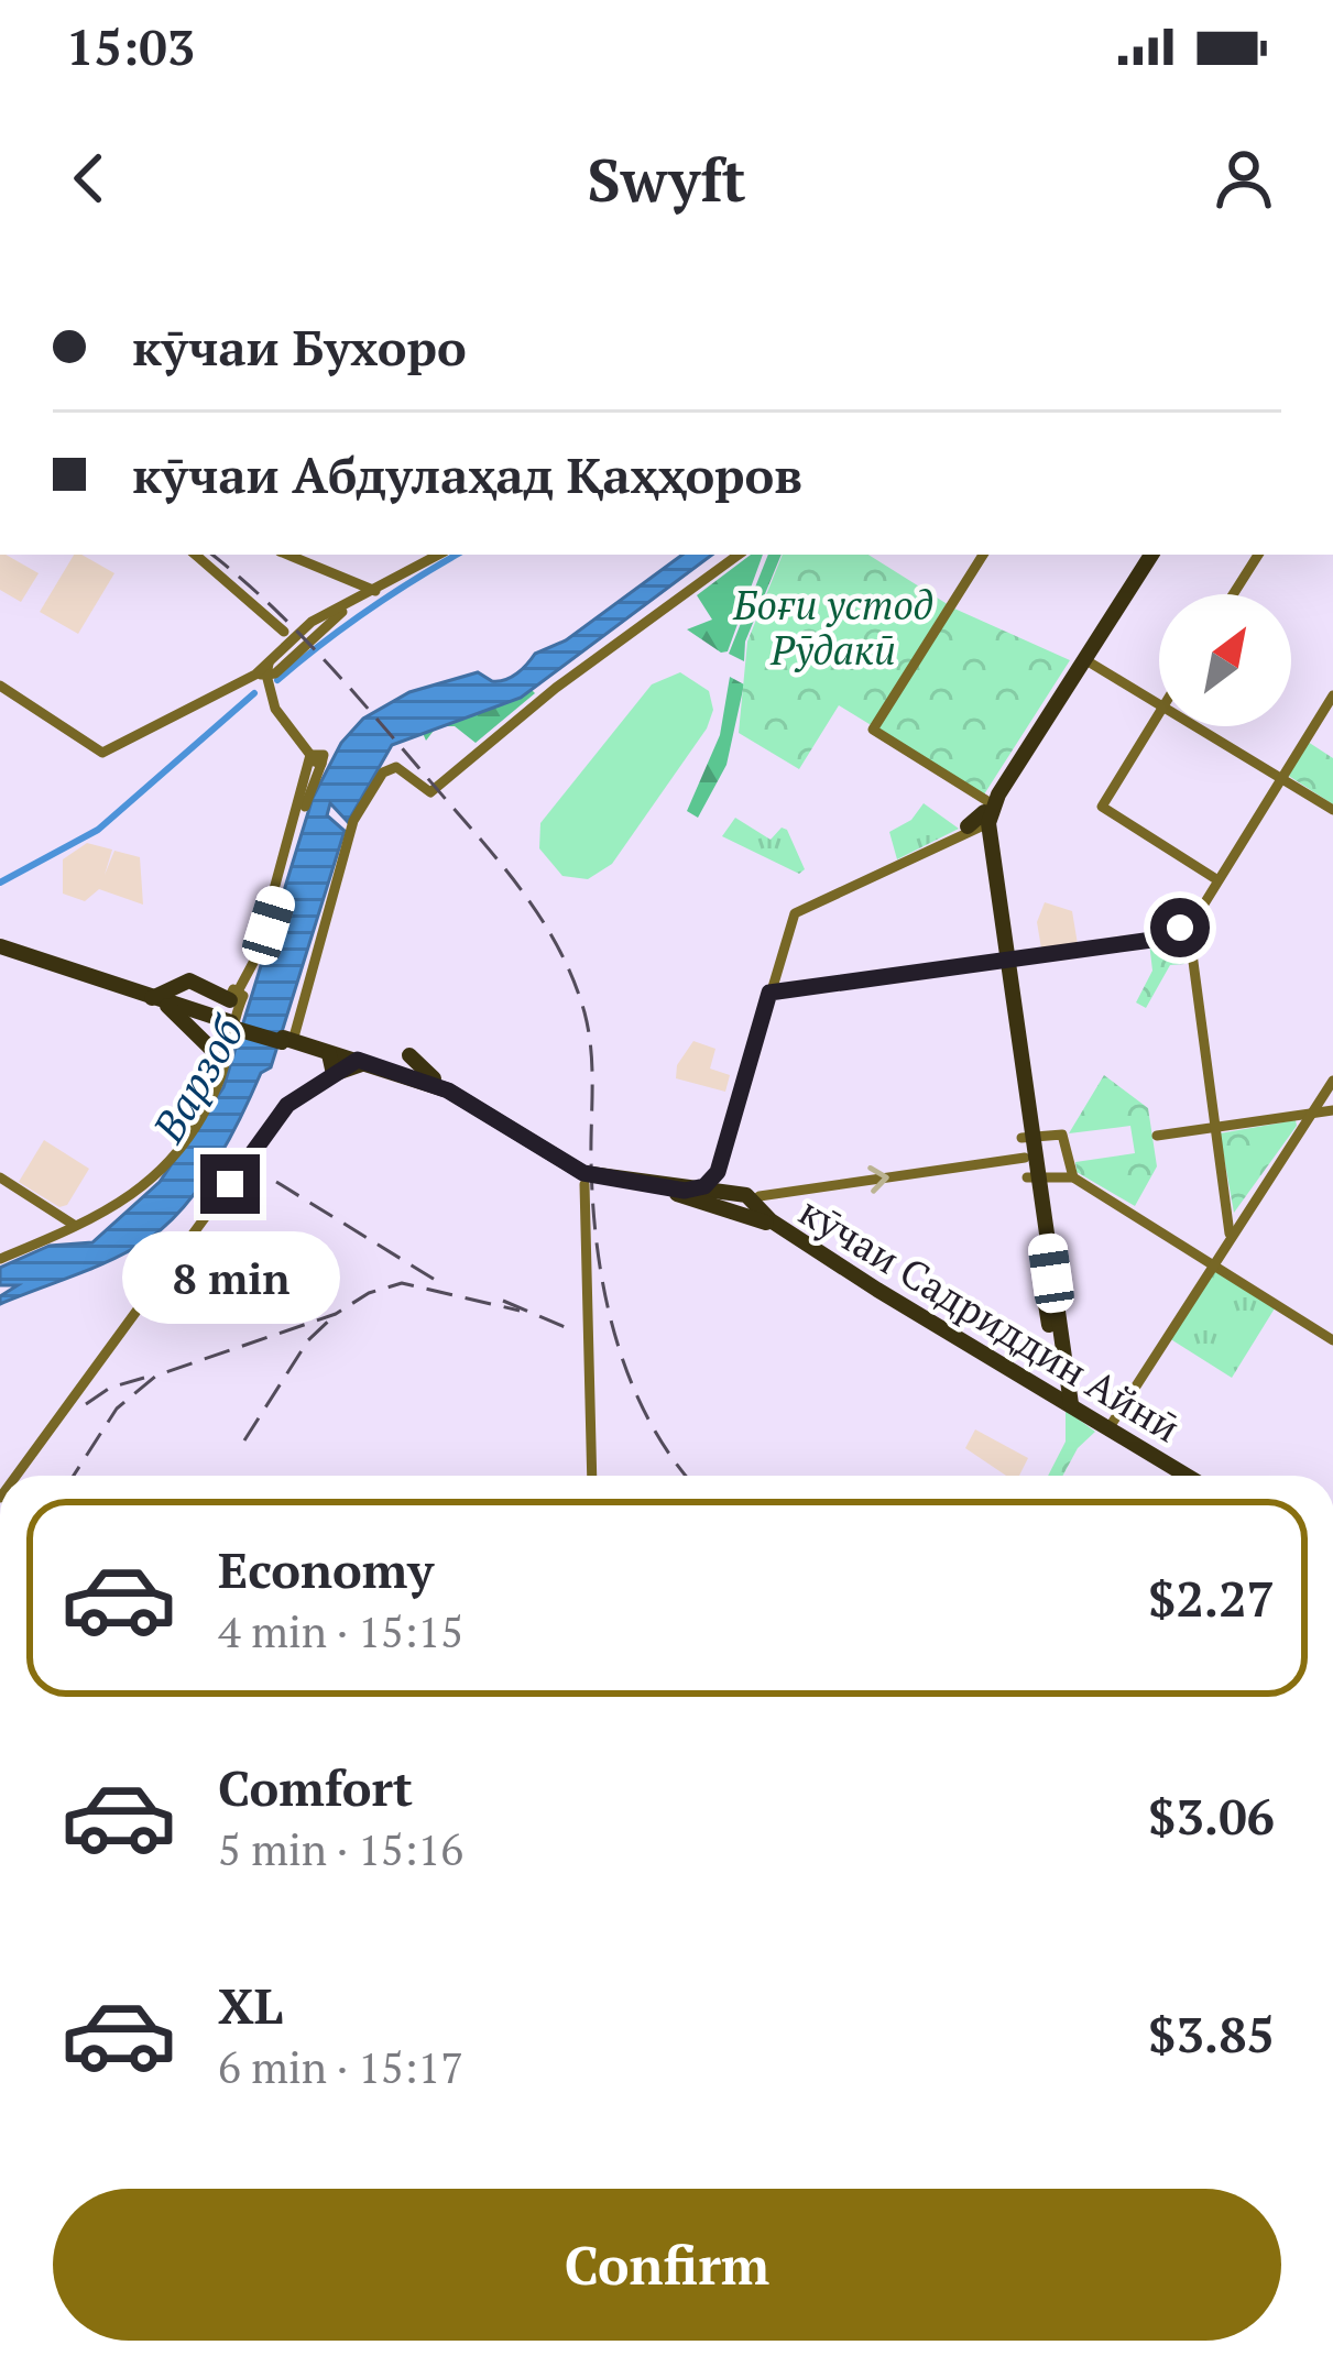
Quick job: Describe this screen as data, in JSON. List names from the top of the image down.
{
  "streets": {
    "highway": ["кӯчаи Садриддин Айнӣ"]
  },
  "water": ["Варзоб"],
  "parks": ["Боғи устод Рӯдакӣ"],
  "north": "top right",
  "page": {
    "status": "15:03",
    "header": "Swyft",
    "banner": ["кӯчаи Бухоро", "кӯчаи Абдулаҳад Қаҳҳоров"],
    "bubble": "8 min",
    "list": [
      {
        "name": "Economy",
        "note": "4 min · 15:15",
        "value": "$2.27"
      },
      {
        "name": "Comfort",
        "note": "5 min · 15:16",
        "value": "$3.06"
      },
      {
        "name": "XL",
        "note": "6 min · 15:17",
        "value": "$3.85"
      }
    ],
    "buttons": "Confirm"
  }
}
